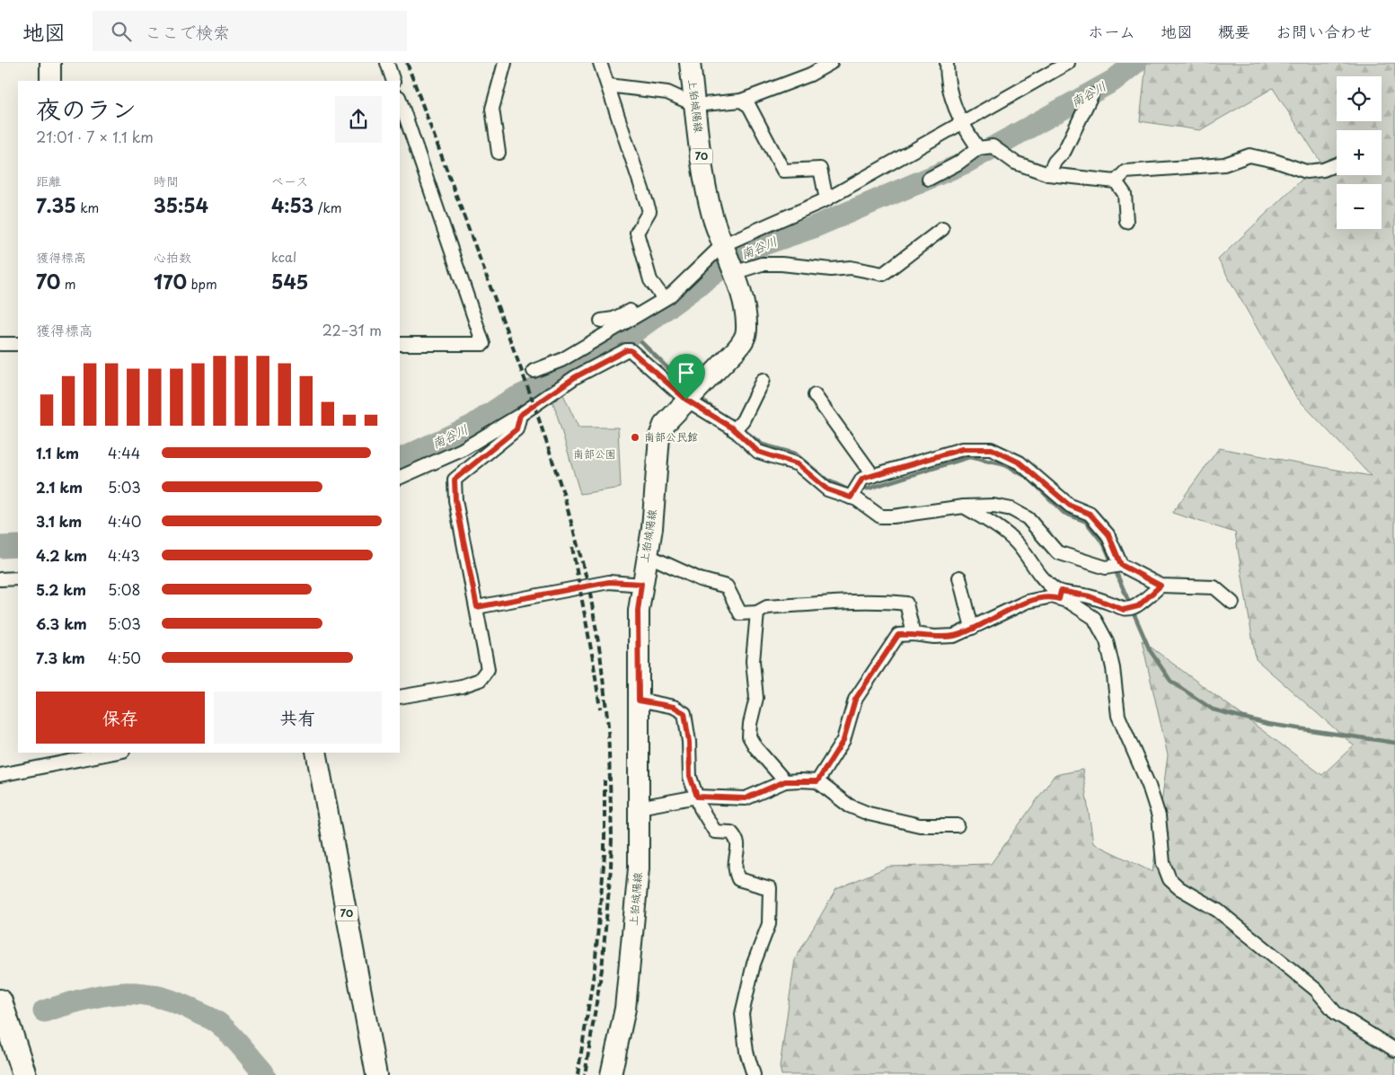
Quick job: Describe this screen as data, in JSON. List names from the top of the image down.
{
  "streets": {
    "main road": ["上狛城陽線", "70"]
  },
  "water": ["南谷川"],
  "parks": ["南部公園"],
  "places": ["南部公民館"],
  "page": {
    "header": "地図",
    "search": "ここで検索",
    "nav": [
      "ホーム",
      "地図",
      "概要",
      "お問い合わせ"
    ],
    "map_buttons": ["+", "−"],
    "heading": ["夜のラン", "21:01 · 7 × 1.1 km"],
    "stats": [
      ["距離", "7.35 km"],
      ["時間", "35:54"],
      ["ペース", "4:53 /km"],
      ["獲得標高", "70 m"],
      ["心拍数", "170 bpm"],
      ["kcal", "545"]
    ],
    "chart": ["獲得標高", "22–31 m"],
    "list": [
      {
        "name": "1.1 km",
        "note": "4:44"
      },
      {
        "name": "2.1 km",
        "note": "5:03"
      },
      {
        "name": "3.1 km",
        "note": "4:40"
      },
      {
        "name": "4.2 km",
        "note": "4:43"
      },
      {
        "name": "5.2 km",
        "note": "5:08"
      },
      {
        "name": "6.3 km",
        "note": "5:03"
      },
      {
        "name": "7.3 km",
        "note": "4:50"
      }
    ],
    "buttons": ["保存", "共有"]
  }
}
